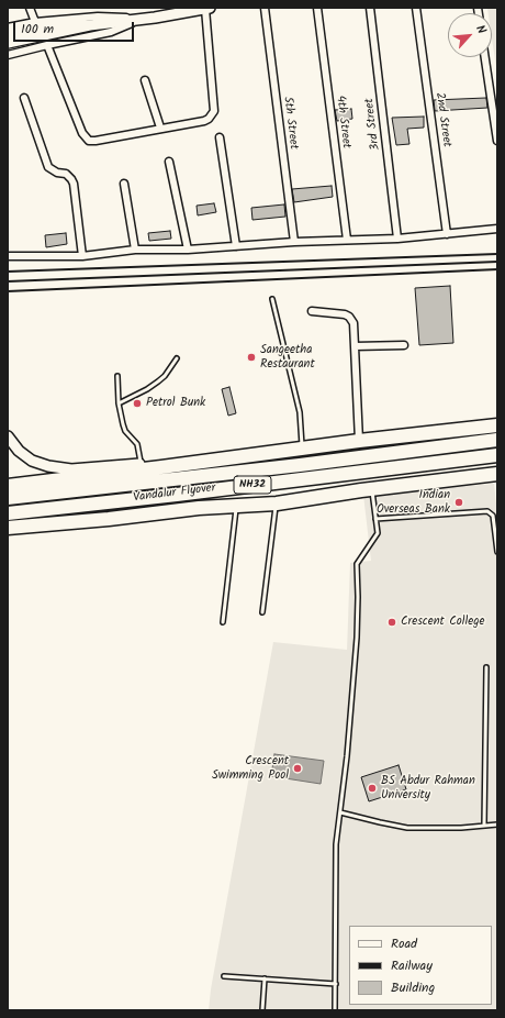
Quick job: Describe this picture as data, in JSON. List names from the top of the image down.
{
  "streets": {
    "highway": ["NH32", "Vandalur Flyover"],
    "street": [
      "2nd Street",
      "4th Street",
      "5th Street",
      "3rd Street"
    ]
  },
  "places": [
    "Sangeetha Restaurant",
    "Petrol Bunk",
    "Indian Overseas Bank",
    "Crescent College",
    "Crescent Swimming Pool",
    "BS Abdur Rahman University"
  ],
  "legend": ["Road", "Railway", "Building"],
  "scale_bar": "100 m",
  "north": "top right"
}
